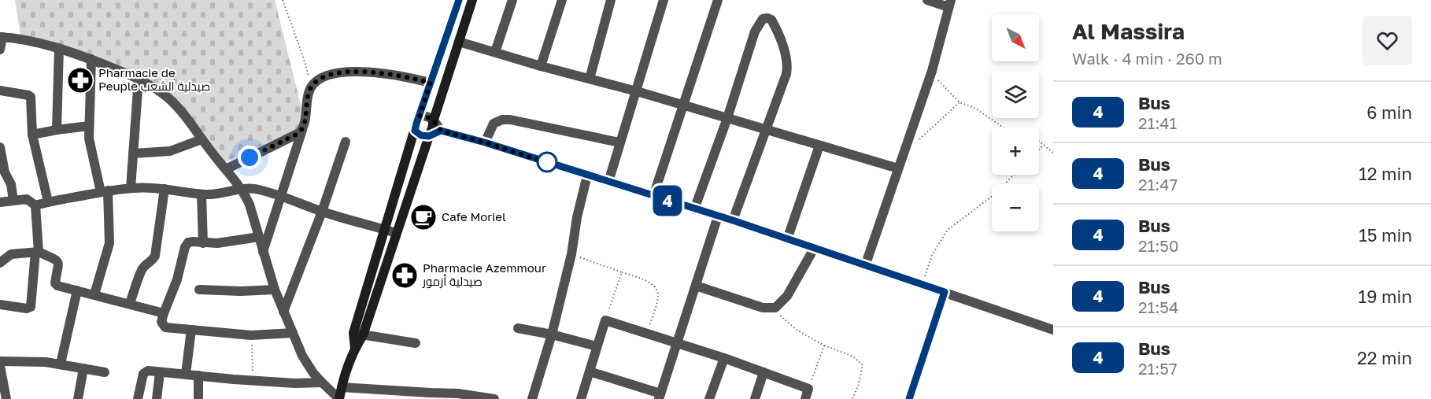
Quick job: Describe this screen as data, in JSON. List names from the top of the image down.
{
  "places": {
    "pharmacy": ["Pharmacie de Peuple صيدلية الشعب", "Pharmacie Azemmour صيدلية أزمور"],
    "cafe": ["Cafe Moriel"]
  },
  "lines": ["bus line 4"],
  "north": "bottom right",
  "page": {
    "on_map": "4",
    "heading": ["Al Massira", "Walk · 4 min · 260 m"],
    "map_buttons": ["+", "−"],
    "list": [
      {
        "mark": "4",
        "name": "Bus",
        "note": "21:41",
        "value": "6 min"
      },
      {
        "mark": "4",
        "name": "Bus",
        "note": "21:47",
        "value": "12 min"
      },
      {
        "mark": "4",
        "name": "Bus",
        "note": "21:50",
        "value": "15 min"
      },
      {
        "mark": "4",
        "name": "Bus",
        "note": "21:54",
        "value": "19 min"
      },
      {
        "mark": "4",
        "name": "Bus",
        "note": "21:57",
        "value": "22 min"
      }
    ]
  }
}
